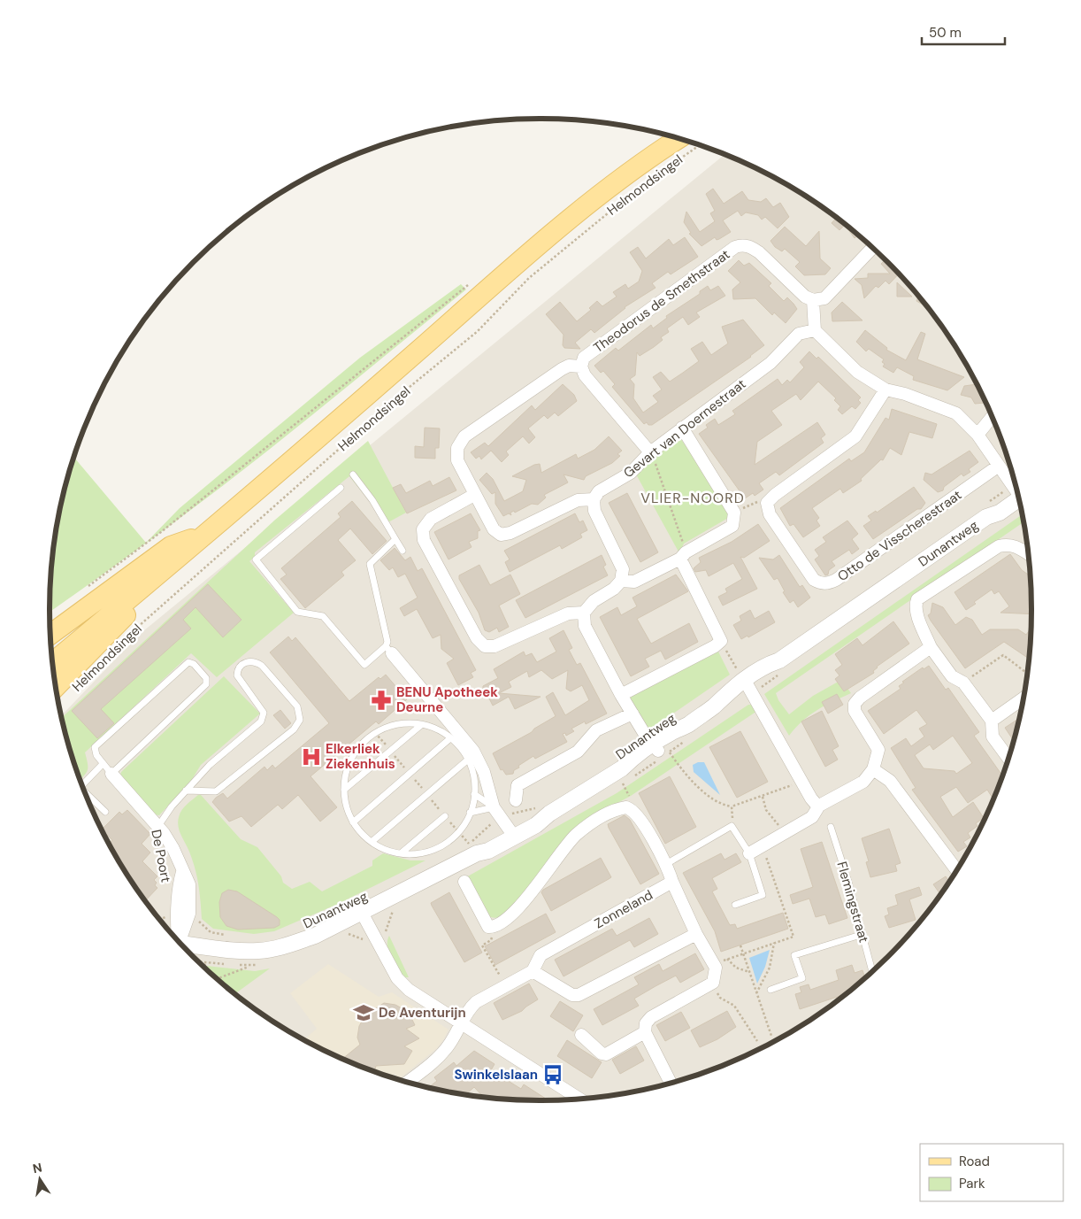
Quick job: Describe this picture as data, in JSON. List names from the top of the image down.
{
  "streets": {
    "main road": ["Helmondsingel"],
    "street": [
      "Theodorus de Smethstraat",
      "Gevart van Doernestraat",
      "Otto de Visscherestraat",
      "Dunantweg",
      "De Poort",
      "Zonneland"
    ],
    "lane": ["Flemingstraat"]
  },
  "districts": ["VLIER-NOORD"],
  "places": {
    "pharmacy": ["BENU Apotheek Deurne"],
    "hospital": ["Elkerliek Ziekenhuis"],
    "school or university": ["De Aventurijn"],
    "bus stop": ["Swinkelslaan"]
  },
  "legend": ["Road", "Park"],
  "scale_bar": "50 m",
  "north": "top"
}
